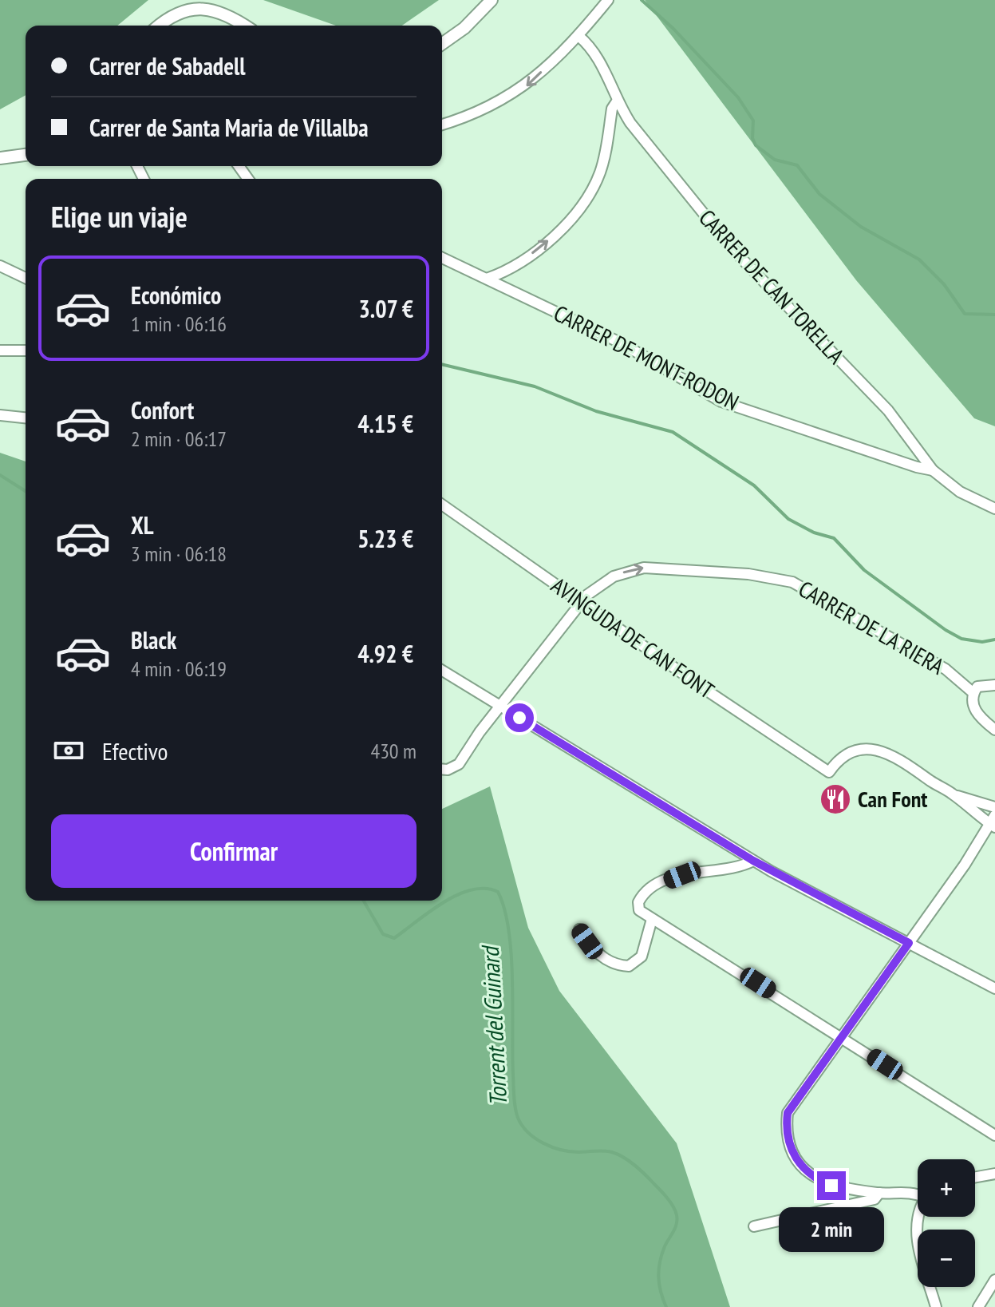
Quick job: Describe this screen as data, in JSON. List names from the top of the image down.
{
  "streets": {
    "street": [
      "CARRER DE CAN TORELLA",
      "CARRER DE MONT-RODON",
      "CARRER DE LA RIERA",
      "AVINGUDA DE CAN FONT"
    ]
  },
  "crossings": [
    ["CARRER DE CAN TORELLA", "CARRER DE MONT-RODON"],
    ["CARRER DE LA RIERA", "AVINGUDA DE CAN FONT"]
  ],
  "one_way": ["CARRER DE LA RIERA"],
  "water": ["Torrent del Guinard"],
  "places": {
    "restaurant": ["Can Font"]
  },
  "page": {
    "banner": ["Carrer de Sabadell", "Carrer de Santa Maria de Villalba"],
    "heading": "Elige un viaje",
    "list": [
      {
        "name": "Económico",
        "note": "1 min · 06:16",
        "value": "3.07 €"
      },
      {
        "name": "Confort",
        "note": "2 min · 06:17",
        "value": "4.15 €"
      },
      {
        "name": "XL",
        "note": "3 min · 06:18",
        "value": "5.23 €"
      },
      {
        "name": "Black",
        "note": "4 min · 06:19",
        "value": "4.92 €"
      }
    ],
    "pay": ["Efectivo", "430 m"],
    "buttons": "Confirmar",
    "map_buttons": ["+", "−"],
    "bubble": "2 min"
  }
}
